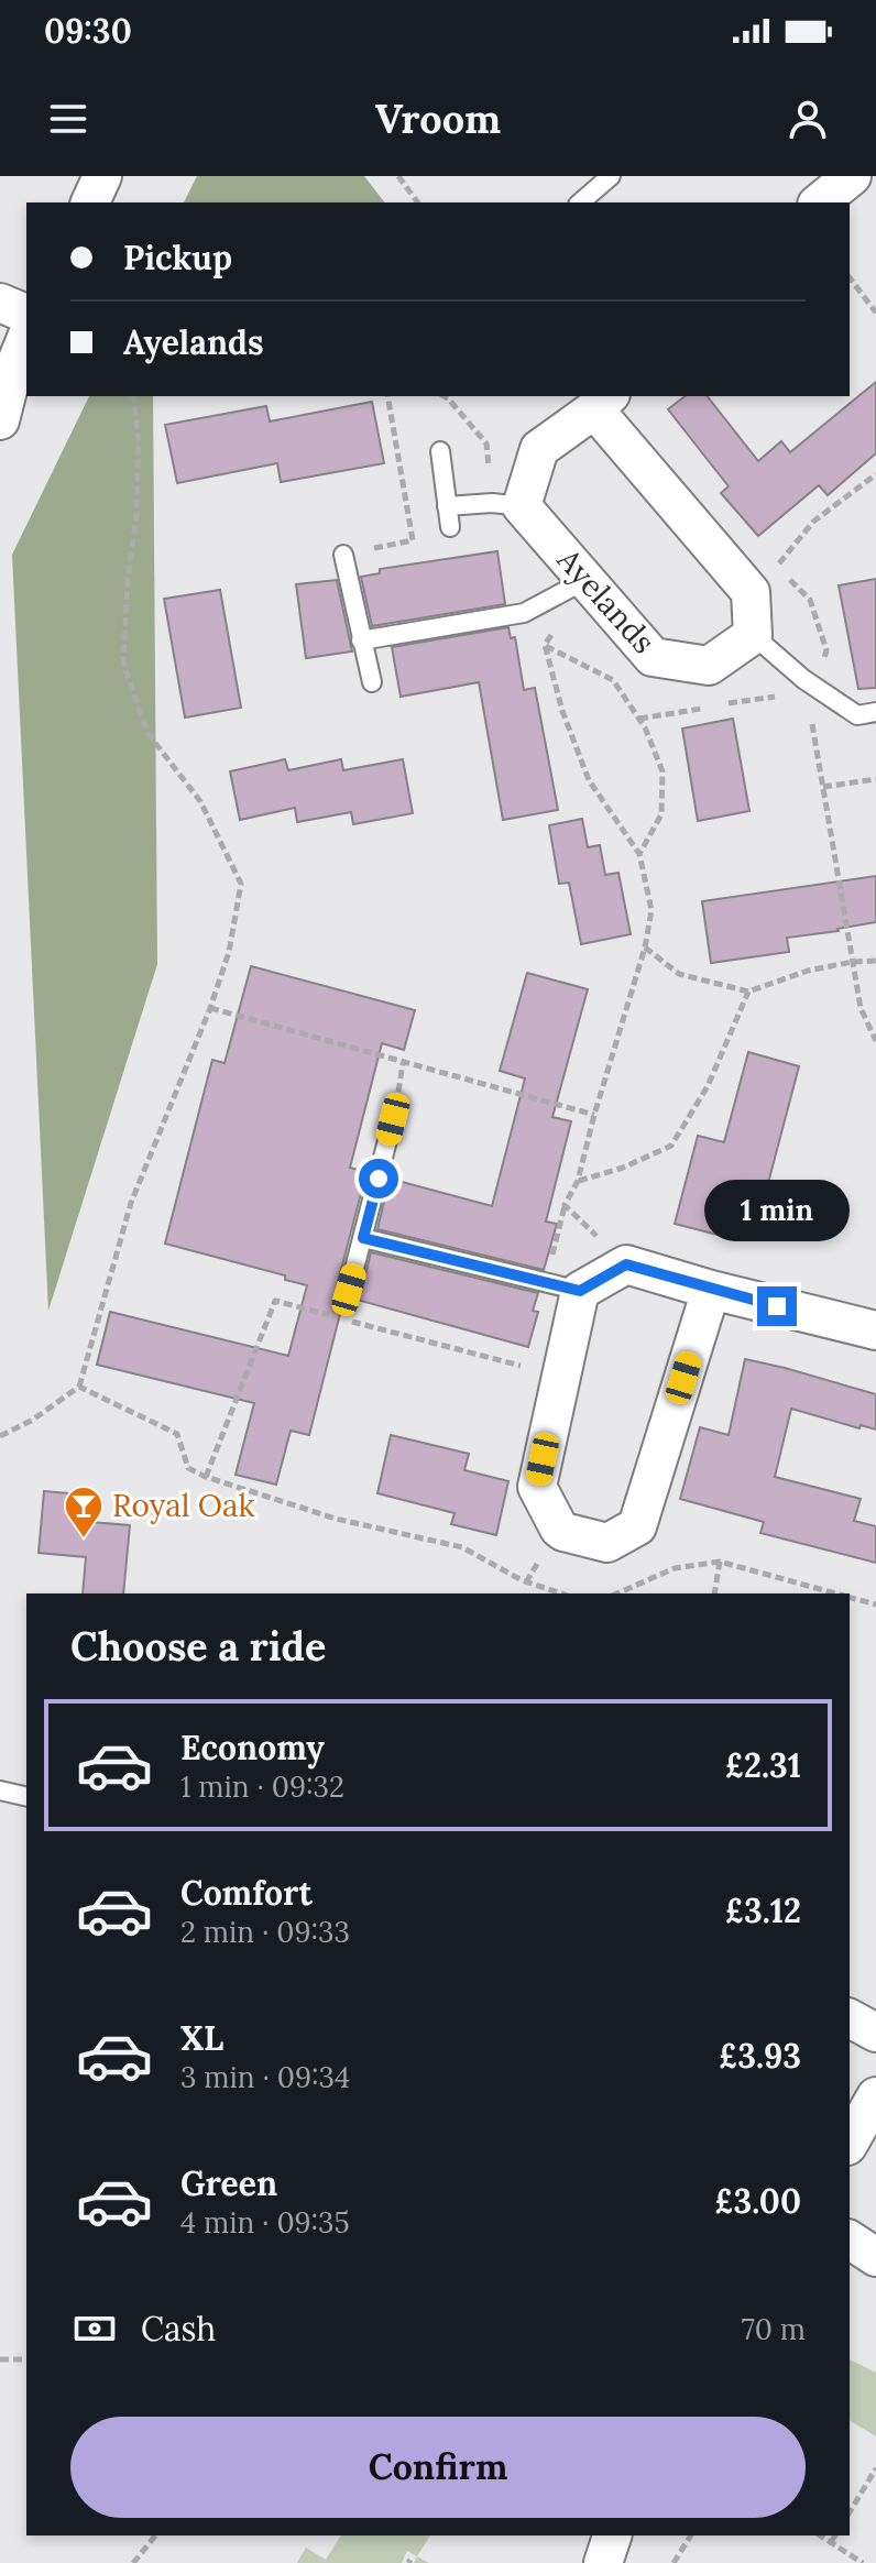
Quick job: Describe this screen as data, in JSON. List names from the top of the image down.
{
  "streets": {
    "street": ["Ayelands"]
  },
  "places": {
    "bar": ["Royal Oak"]
  },
  "page": {
    "status": "09:30",
    "header": "Vroom",
    "banner": ["Pickup", "Ayelands"],
    "bubble": "1 min",
    "heading": "Choose a ride",
    "list": [
      {
        "name": "Economy",
        "note": "1 min · 09:32",
        "value": "£2.31"
      },
      {
        "name": "Comfort",
        "note": "2 min · 09:33",
        "value": "£3.12"
      },
      {
        "name": "XL",
        "note": "3 min · 09:34",
        "value": "£3.93"
      },
      {
        "name": "Green",
        "note": "4 min · 09:35",
        "value": "£3.00"
      }
    ],
    "pay": ["Cash", "70 m"],
    "buttons": "Confirm"
  }
}
